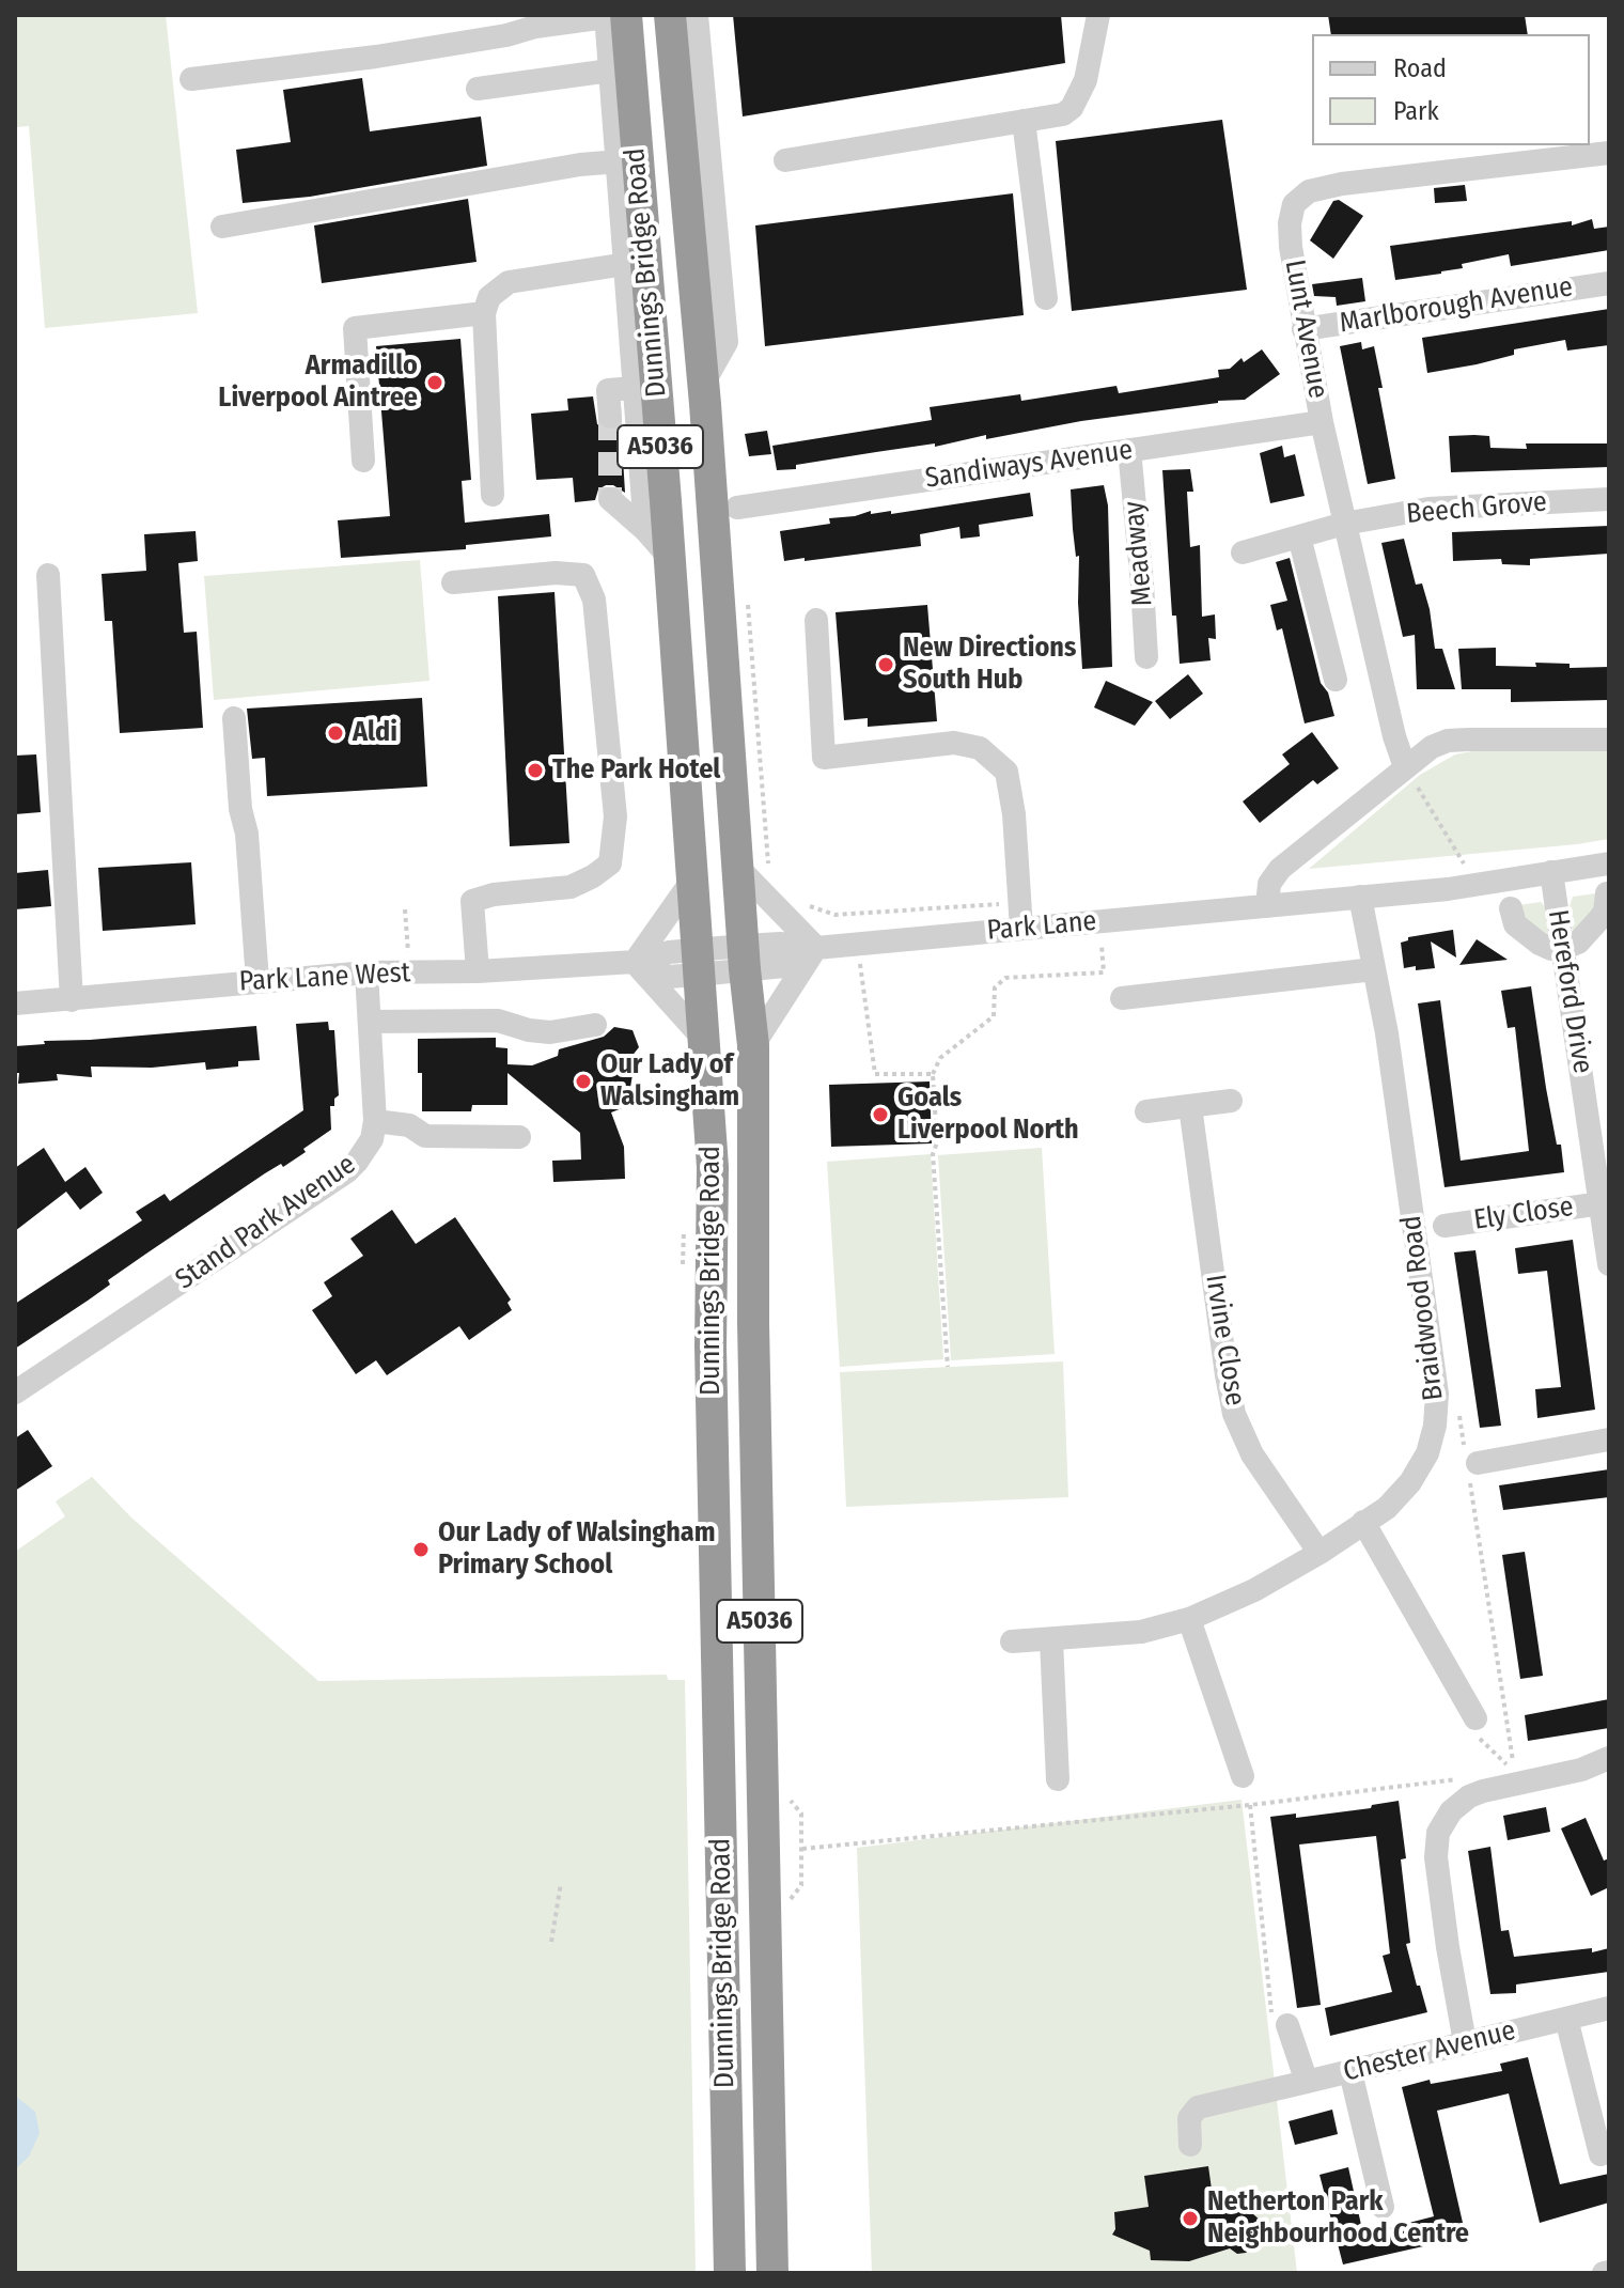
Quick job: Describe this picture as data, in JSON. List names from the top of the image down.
{
  "streets": {
    "highway": ["Dunnings Bridge Road", "A5036"],
    "street": [
      "Marlborough Avenue",
      "Lunt Avenue",
      "Sandiways Avenue",
      "Beech Grove",
      "Meadway",
      "Park Lane",
      "Park Lane West",
      "Hereford Drive",
      "Ely Close",
      "Stand Park Avenue",
      "Braidwood Road",
      "Irvine Close",
      "Chester Avenue"
    ]
  },
  "crossings": [
    ["Dunnings Bridge Road", "Park Lane"],
    ["Dunnings Bridge Road", "Park Lane West"],
    ["Marlborough Avenue", "Lunt Avenue"],
    ["Lunt Avenue", "Sandiways Avenue"],
    ["Lunt Avenue", "Beech Grove"],
    ["Sandiways Avenue", "Meadway"],
    ["Park Lane", "Park Lane West"],
    ["Park Lane", "Hereford Drive"],
    ["Park Lane", "Braidwood Road"],
    ["Park Lane West", "Stand Park Avenue"],
    ["Hereford Drive", "Ely Close"],
    ["Braidwood Road", "Irvine Close"]
  ],
  "places": [
    "Armadillo Liverpool Aintree",
    "New Directions South Hub",
    "Aldi",
    "The Park Hotel",
    "Our Lady of Walsingham",
    "Goals Liverpool North",
    "Our Lady of Walsingham Primary School",
    "Netherton Park Neighbourhood Centre"
  ],
  "legend": ["Road", "Park"]
}
